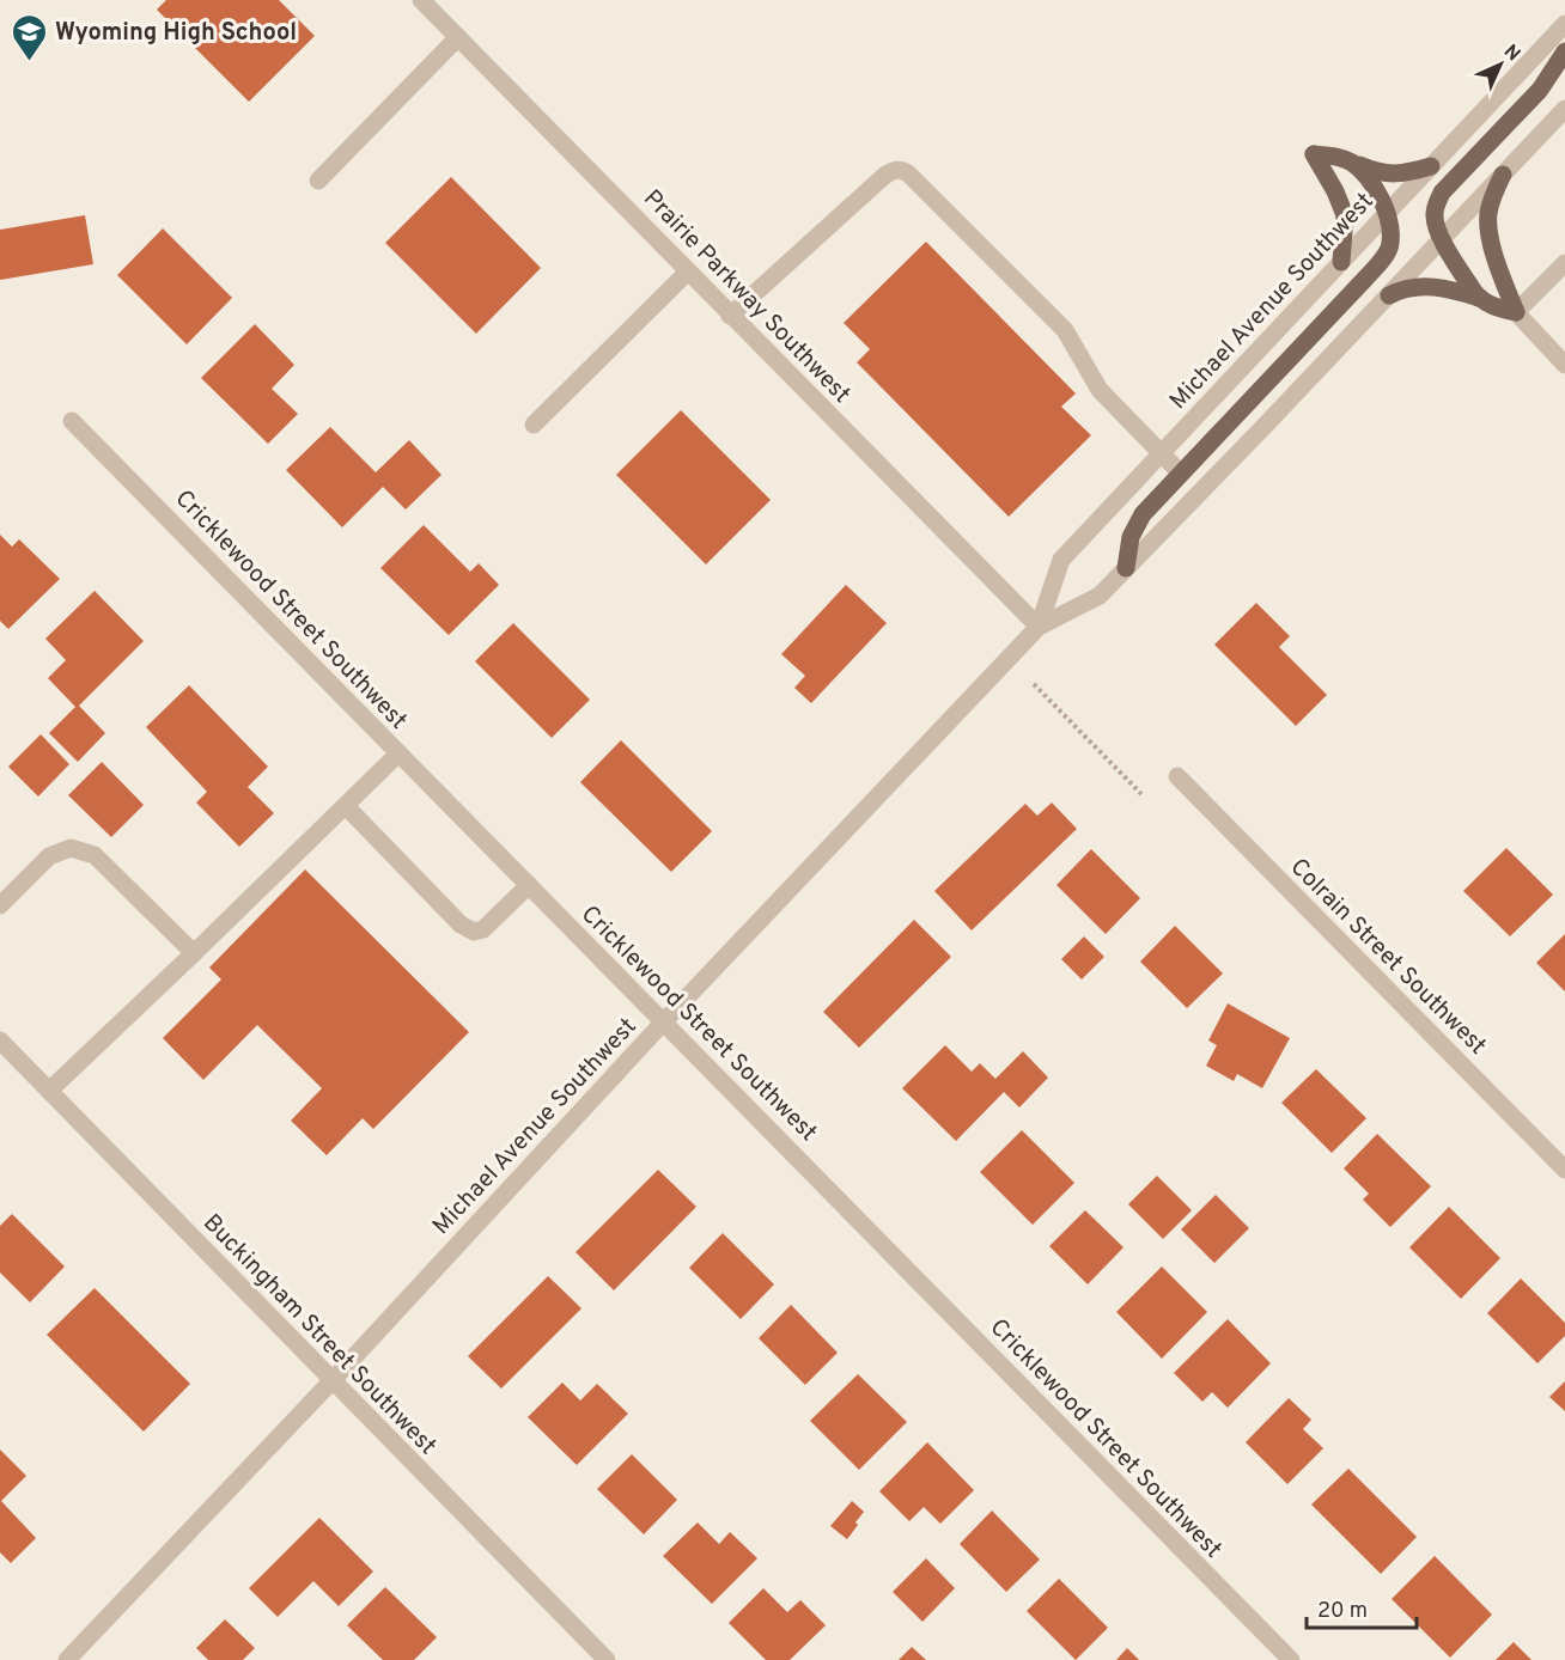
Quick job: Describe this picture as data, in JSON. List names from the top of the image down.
{
  "streets": {
    "street": [
      "Prairie Parkway Southwest",
      "Michael Avenue Southwest",
      "Cricklewood Street Southwest",
      "Colrain Street Southwest",
      "Buckingham Street Southwest"
    ]
  },
  "crossings": [
    ["Prairie Parkway Southwest", "Michael Avenue Southwest"],
    ["Michael Avenue Southwest", "Cricklewood Street Southwest"],
    ["Michael Avenue Southwest", "Buckingham Street Southwest"]
  ],
  "places": {
    "school or university": ["Wyoming High School"]
  },
  "scale_bar": "20 m",
  "north": "top right"
}
